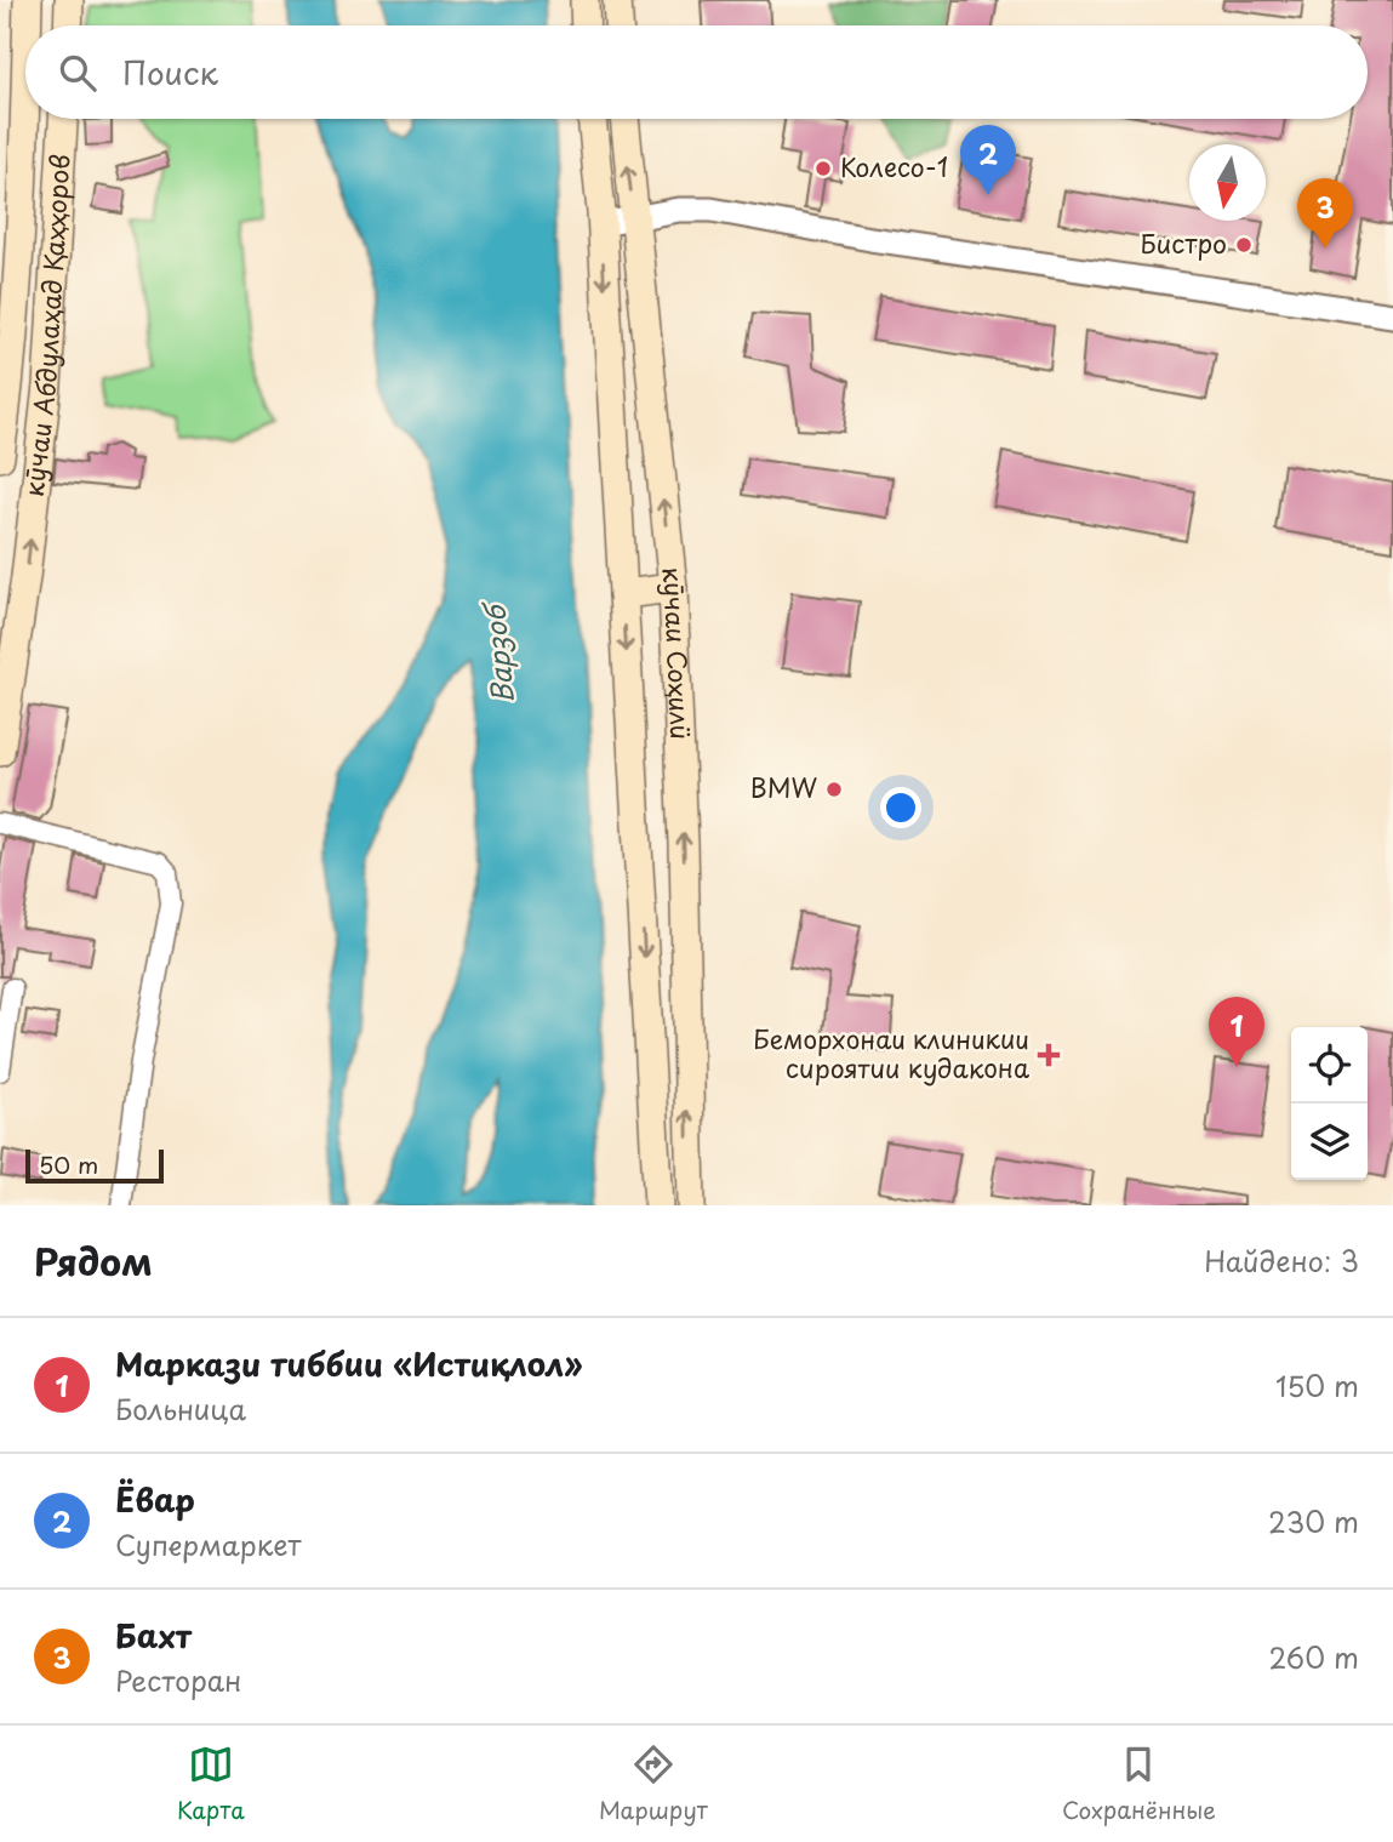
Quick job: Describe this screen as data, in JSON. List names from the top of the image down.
{
  "streets": {
    "main road": ["кӯчаи Абдулаҳад Қаҳҳоров", "кӯчаи Соҳилӣ"]
  },
  "water": ["Варзоб"],
  "places": {
    "other": ["Колесо-1", "Бистро", "BMW"],
    "health": ["Беморхонаи клиникии сироятии кудакона"]
  },
  "scale_bar": "50 m",
  "north": "bottom",
  "page": {
    "search": "Поиск",
    "pins": ["2", "3", "1"],
    "scale": "50 m",
    "heading": ["Рядом", "Найдено: 3"],
    "list": [
      {
        "mark": "1",
        "name": "Маркази тиббии «Истиқлол»",
        "note": "Больница",
        "value": "150 m"
      },
      {
        "mark": "2",
        "name": "Ёвар",
        "note": "Супермаркет",
        "value": "230 m"
      },
      {
        "mark": "3",
        "name": "Бахт",
        "note": "Ресторан",
        "value": "260 m"
      }
    ],
    "nav": ["Карта", "Маршрут", "Сохранённые"]
  }
}
